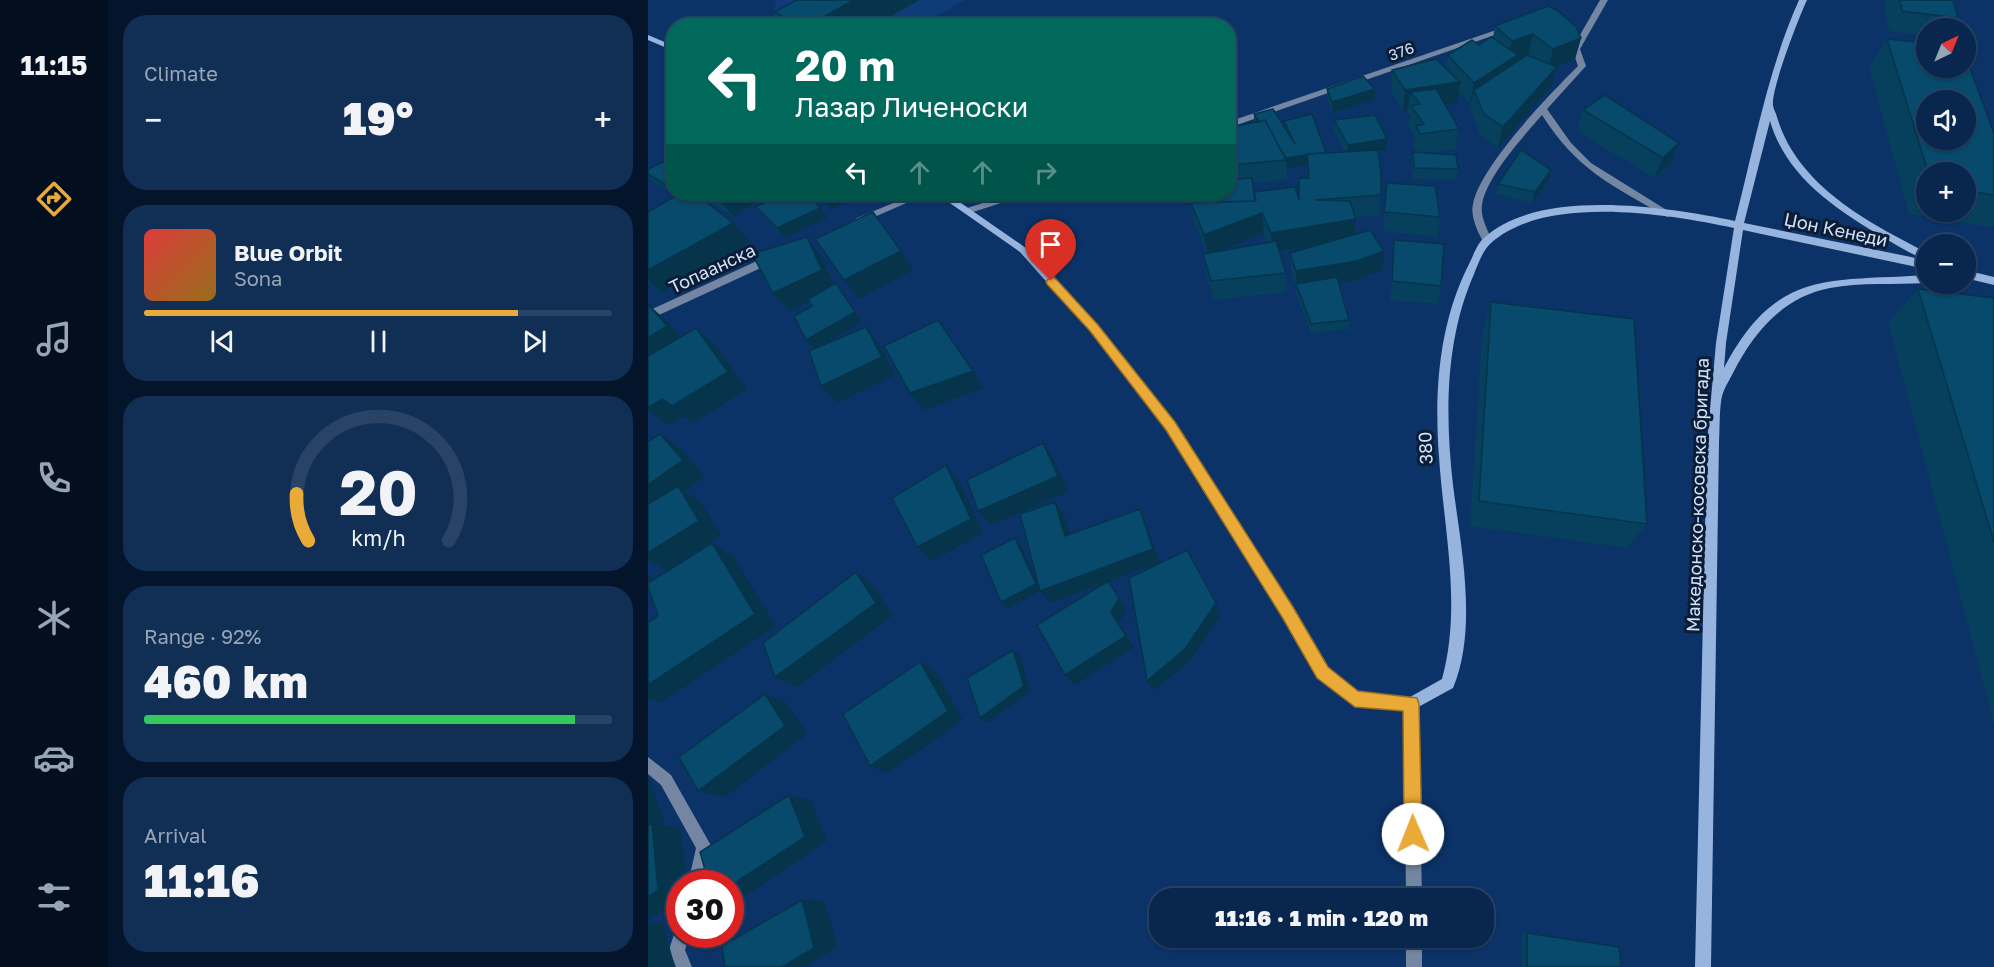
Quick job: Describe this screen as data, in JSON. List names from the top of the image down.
{
  "streets": {
    "street": [
      "376",
      "Џон Кенеди",
      "Топаанска",
      "380",
      "Македонско-косовска бригада"
    ]
  },
  "crossings": [
    ["Џон Кенеди", "Македонско-косовска бригада"]
  ],
  "north": "top right",
  "page": {
    "tabs": "11:15",
    "tile": [
      "Climate",
      ["Range · 92%", "460 km"],
      ["Arrival", "11:16"]
    ],
    "map_buttons": ["+", "−"],
    "turn": ["20 m", "Лазар Личеноски"],
    "heat": ["−", "19°", "+"],
    "song": ["Blue Orbit", "Sona"],
    "limit": "30",
    "trip": "11:16 · 1 min · 120 m",
    "gauge": ["20", "km/h"]
  }
}
